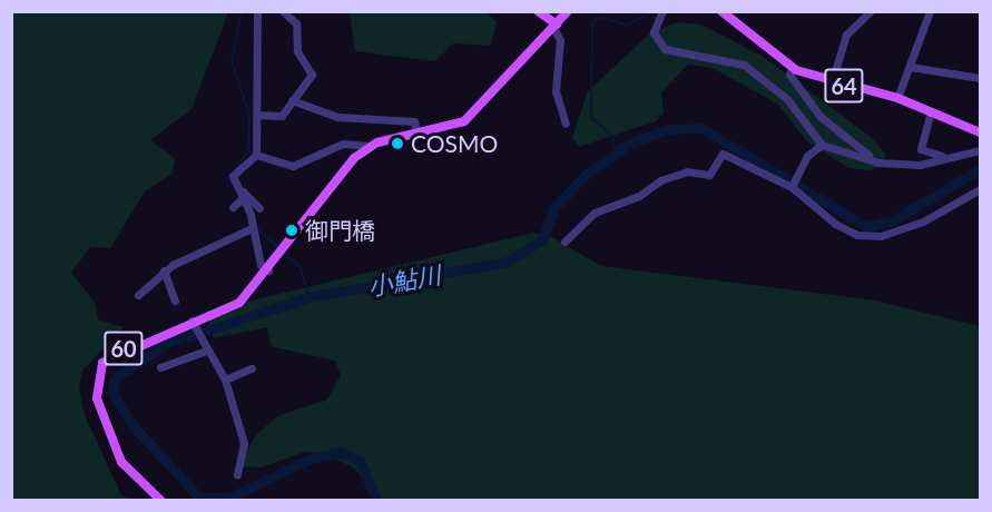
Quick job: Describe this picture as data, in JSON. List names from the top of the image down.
{
  "streets": {
    "main road": ["64", "60"]
  },
  "water": ["小鮎川"],
  "places": ["COSMO", "御門橋"]
}
